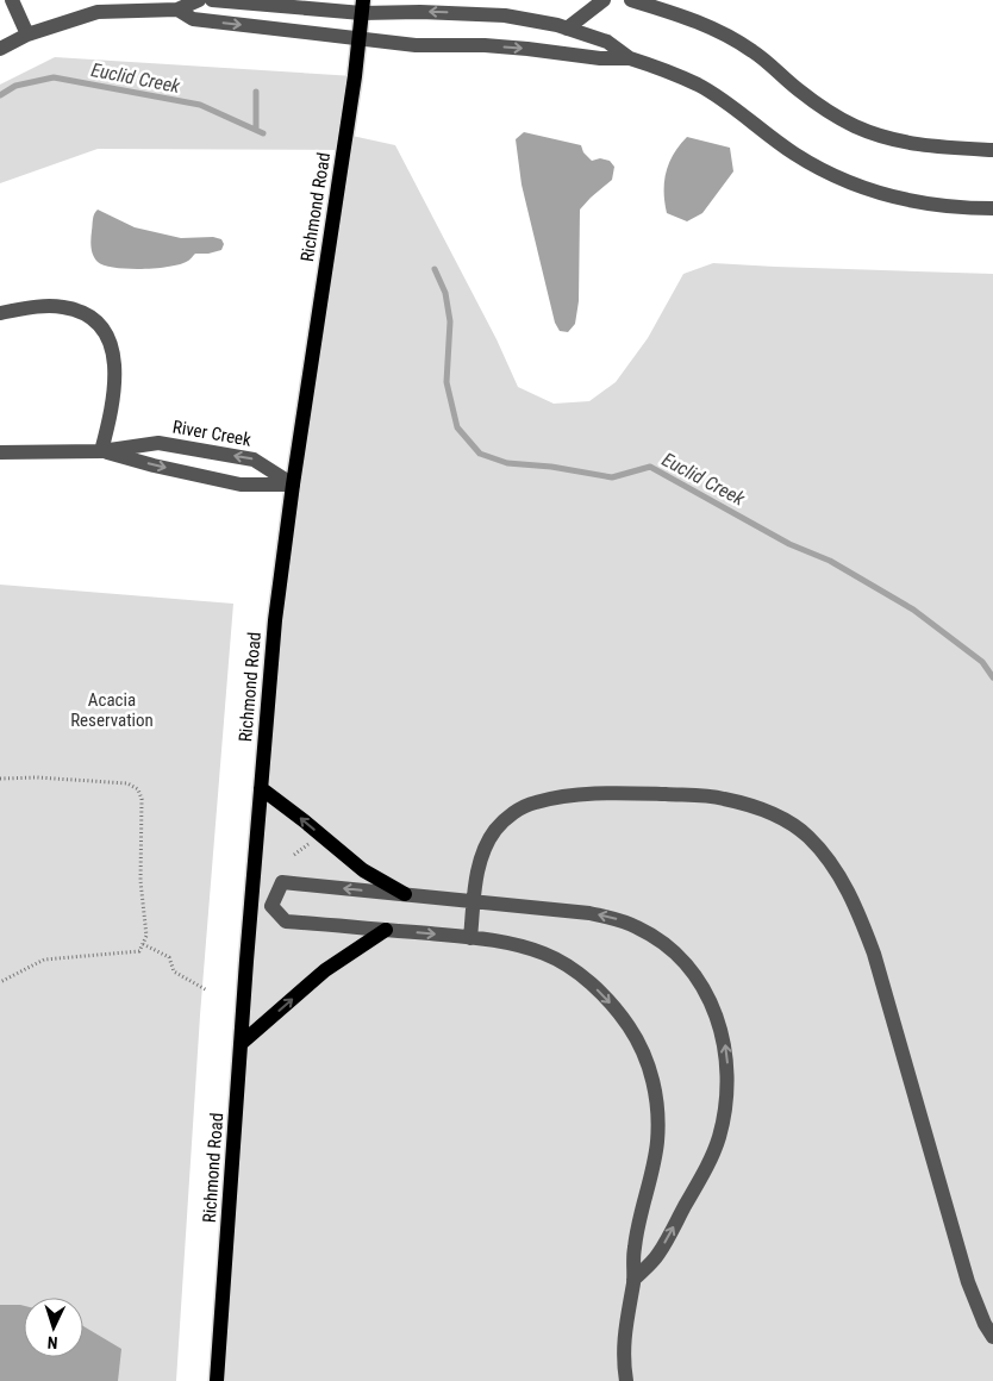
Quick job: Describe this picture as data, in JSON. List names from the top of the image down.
{
  "streets": {
    "main road": ["Richmond Road"],
    "street": ["River Creek"]
  },
  "crossings": [
    ["Richmond Road", "River Creek"]
  ],
  "water": ["Euclid Creek"],
  "parks": ["Acacia Reservation"],
  "north": "bottom"
}
